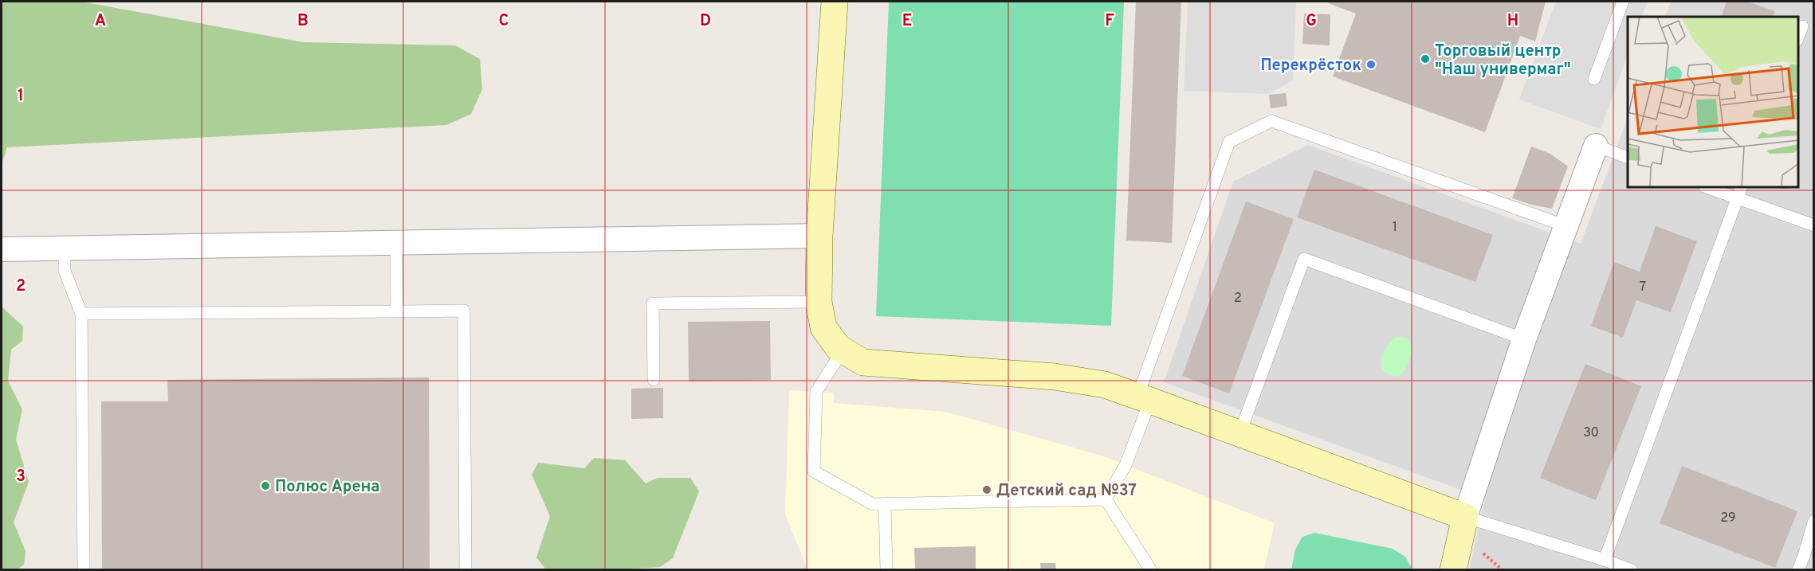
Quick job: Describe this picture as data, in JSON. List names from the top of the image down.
{
  "places": [
    "Торговый центр \"Наш универмаг\"",
    "Перекрёсток",
    "Полюс Арена",
    "Детский сад №37"
  ],
  "house_numbers": [
    "1",
    "7",
    "2",
    "30",
    "29"
  ],
  "grid": {
    "columns": [
      "A",
      "B",
      "C",
      "D",
      "E",
      "F",
      "G",
      "H"
    ],
    "rows": ["1", "2", "3"]
  }
}
